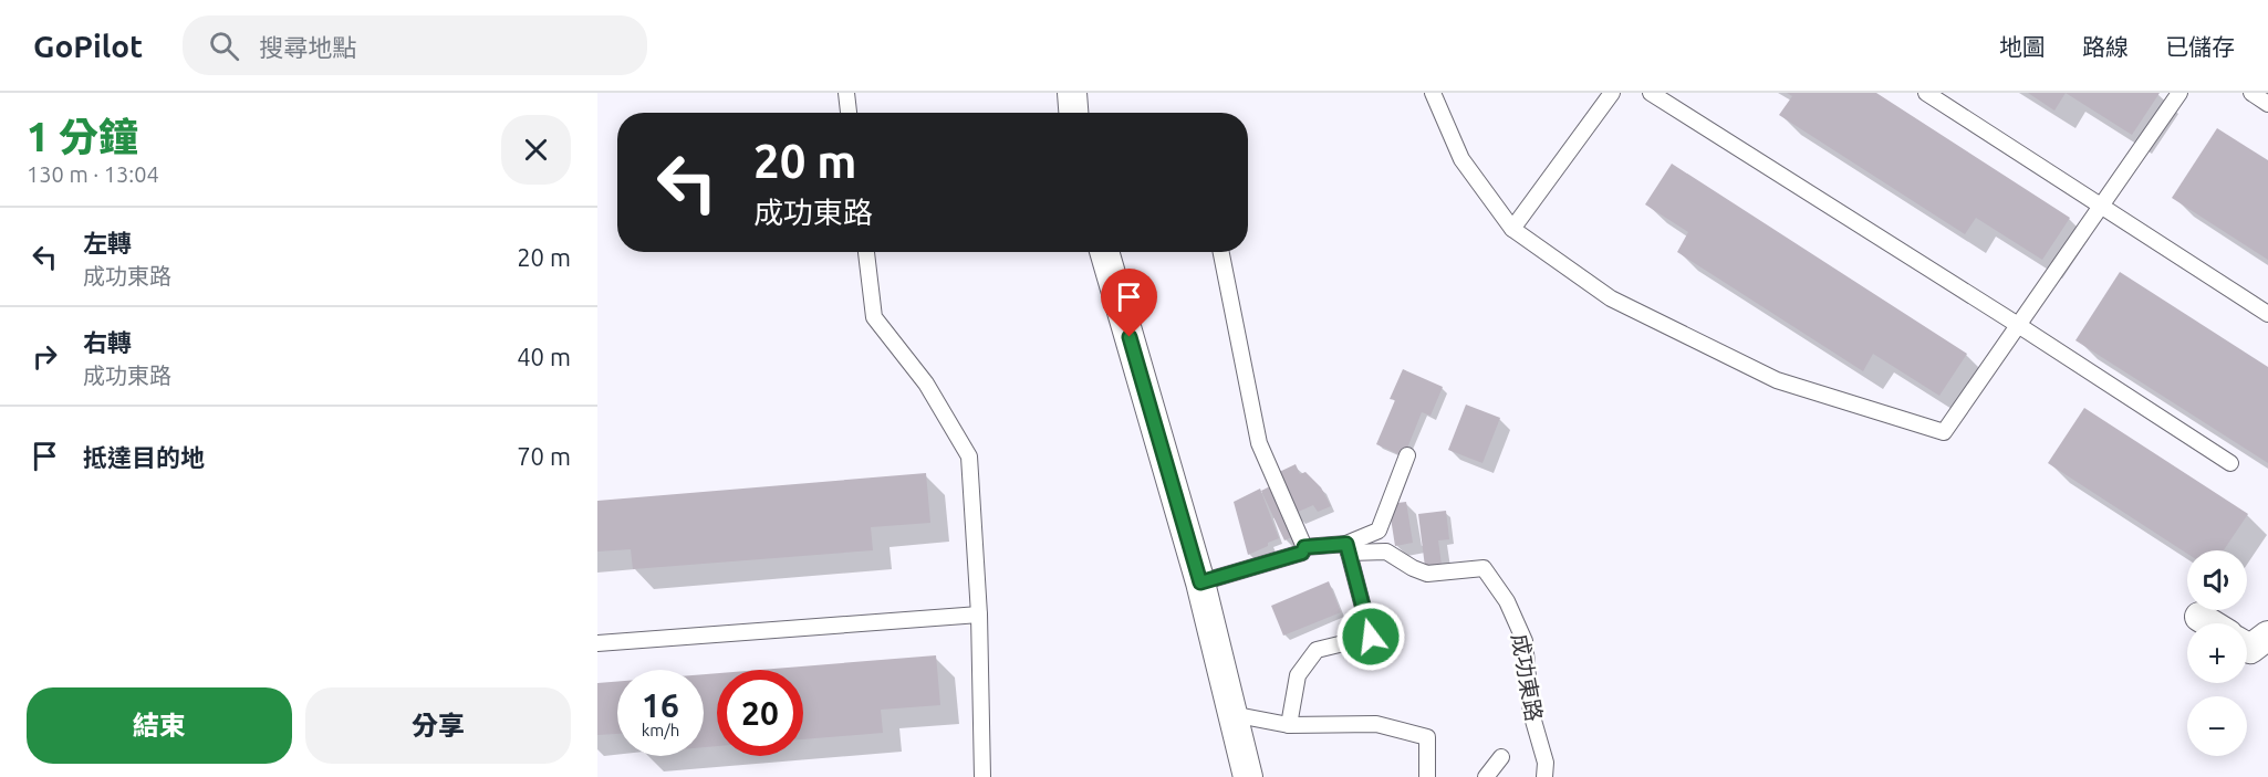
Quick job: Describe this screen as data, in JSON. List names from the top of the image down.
{
  "streets": {
    "lane": ["成功東路"]
  },
  "page": {
    "header": "GoPilot",
    "search": "搜尋地點",
    "nav": ["地圖", "路線", "已儲存"],
    "heading": ["1 分鐘", "130 m · 13:04"],
    "turn": ["20 m", "成功東路"],
    "list": [
      {
        "name": "左轉",
        "note": "成功東路",
        "value": "20 m"
      },
      {
        "name": "右轉",
        "note": "成功東路",
        "value": "40 m"
      },
      {
        "name": "抵達目的地",
        "value": "70 m"
      }
    ],
    "map_buttons": ["+", "−"],
    "speed": "16 km/h",
    "limit": "20",
    "buttons": ["結束", "分享"]
  }
}
